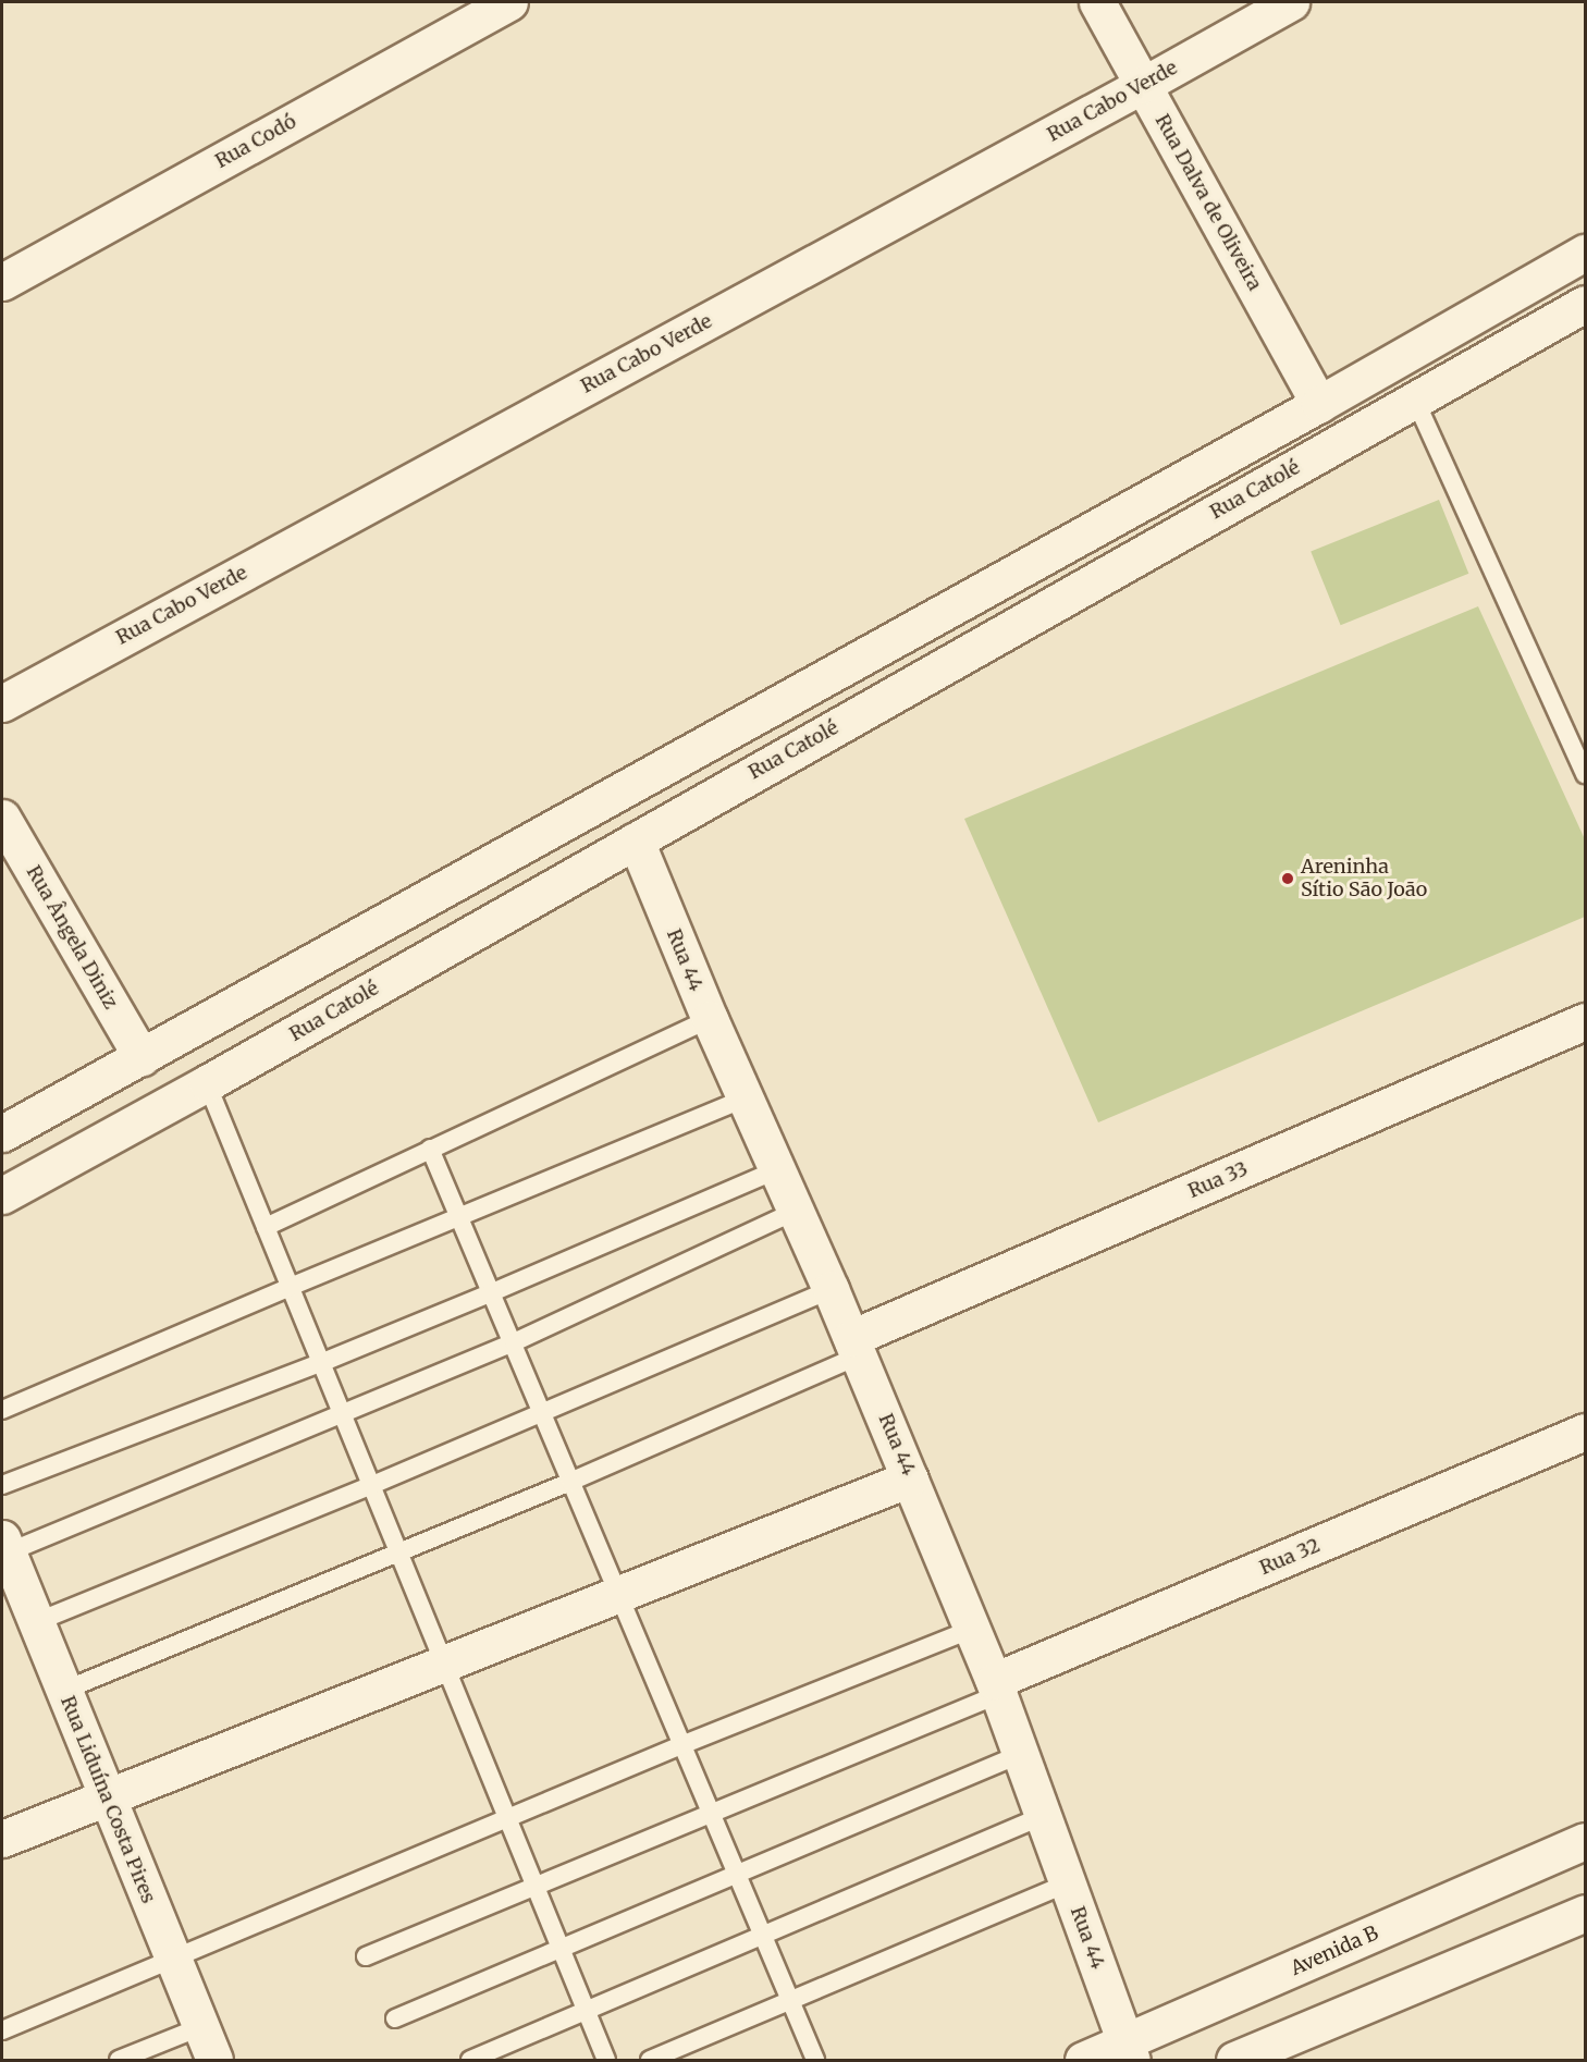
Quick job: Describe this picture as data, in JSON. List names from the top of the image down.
{
  "streets": {
    "street": [
      "Rua Cabo Verde",
      "Rua Codó",
      "Rua Dalva de Oliveira",
      "Rua Catolé",
      "Rua Ângela Diniz",
      "Rua 44",
      "Rua 33",
      "Rua 32",
      "Rua Liduína Costa Pires",
      "Avenida B"
    ]
  },
  "crossings": [
    ["Rua Cabo Verde", "Rua Dalva de Oliveira"],
    ["Rua Catolé", "Rua 44"],
    ["Rua 44", "Rua 33"],
    ["Rua 44", "Rua 32"],
    ["Rua 44", "Avenida B"]
  ],
  "places": ["Areninha Sítio São João"]
}
